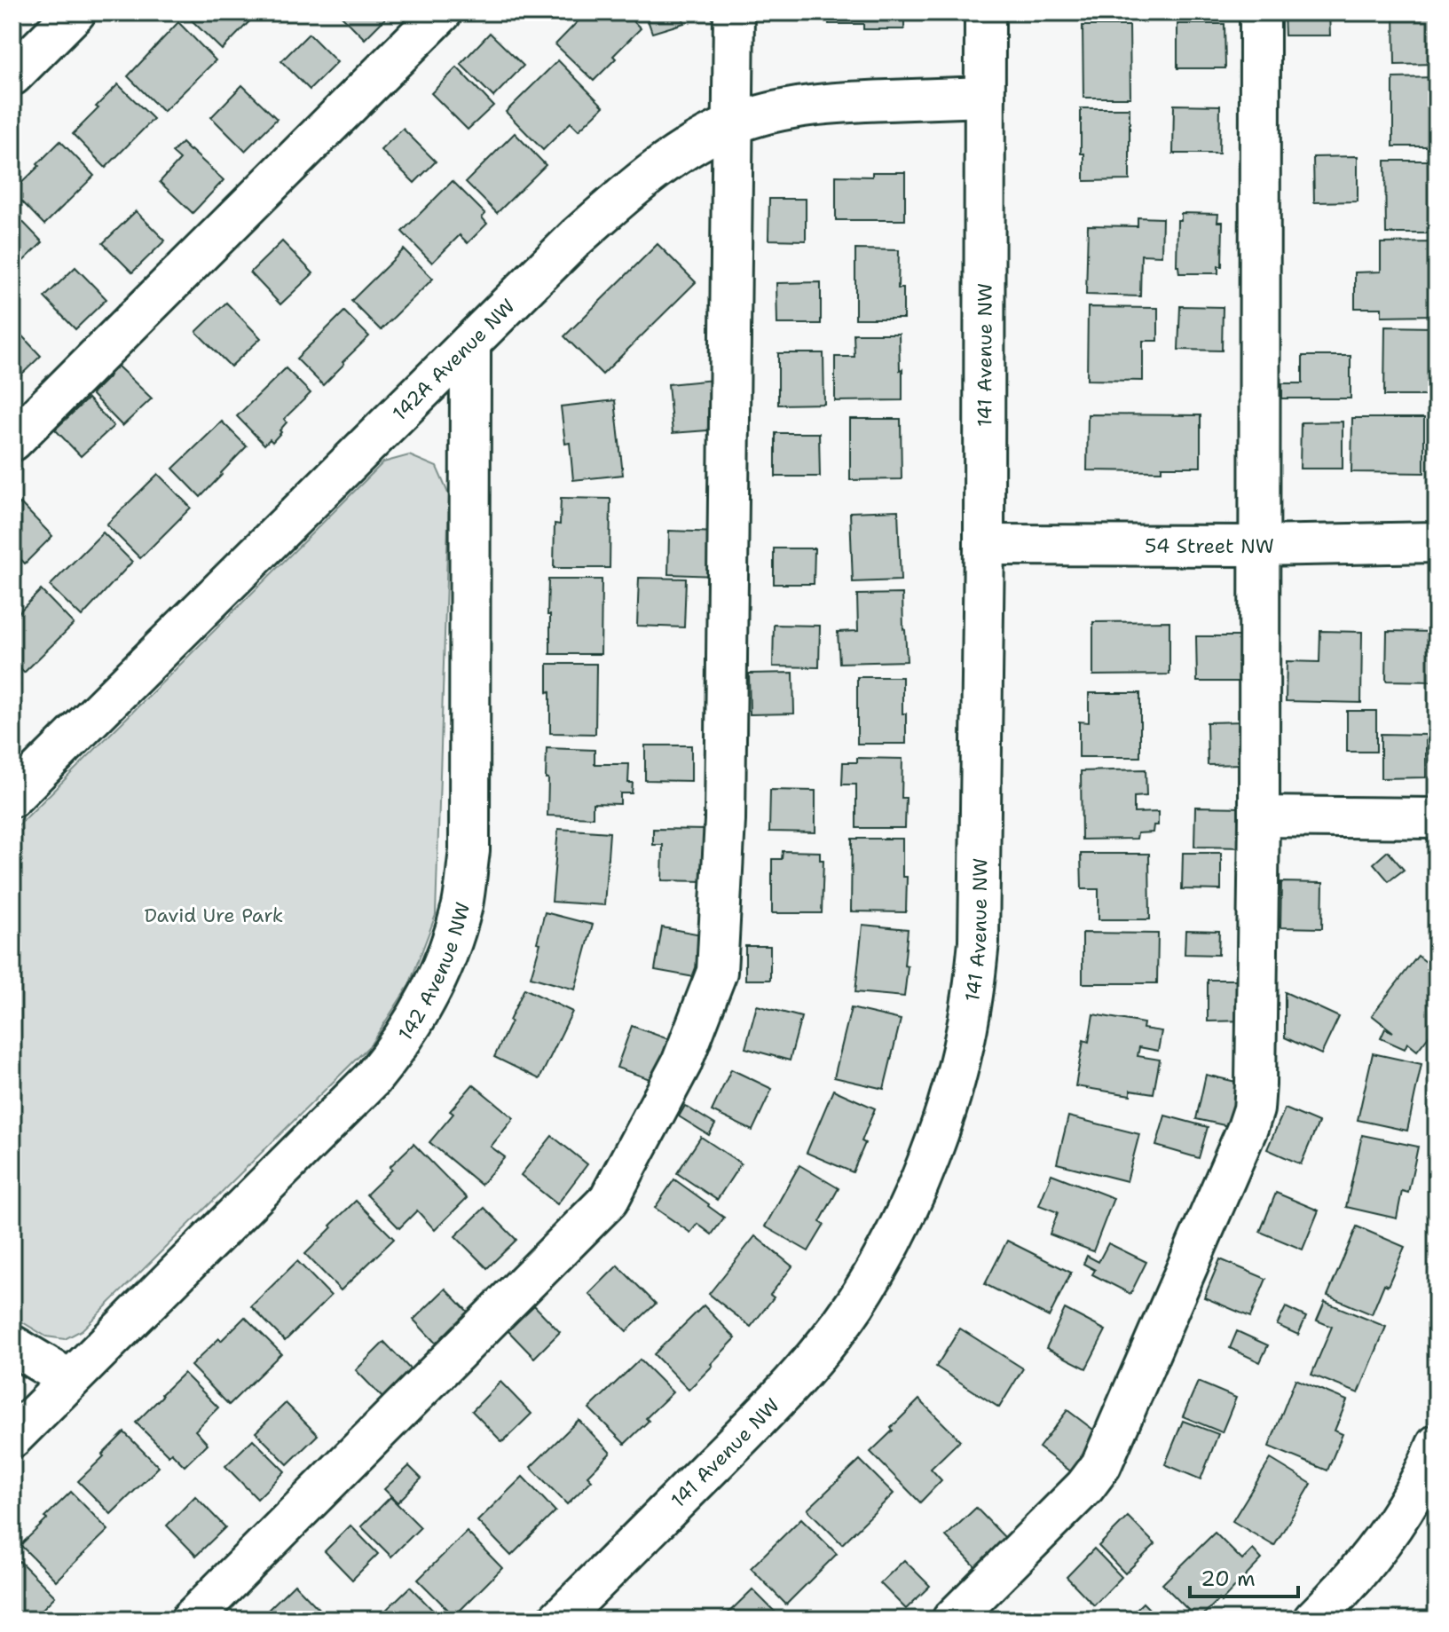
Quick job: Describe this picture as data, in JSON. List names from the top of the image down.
{
  "streets": {
    "street": [
      "141 Avenue NW",
      "142A Avenue NW",
      "54 Street NW",
      "142 Avenue NW"
    ]
  },
  "crossings": [
    ["141 Avenue NW", "142A Avenue NW"],
    ["141 Avenue NW", "54 Street NW"],
    ["142A Avenue NW", "142 Avenue NW"]
  ],
  "parks": ["David Ure Park"],
  "scale_bar": "20 m"
}
